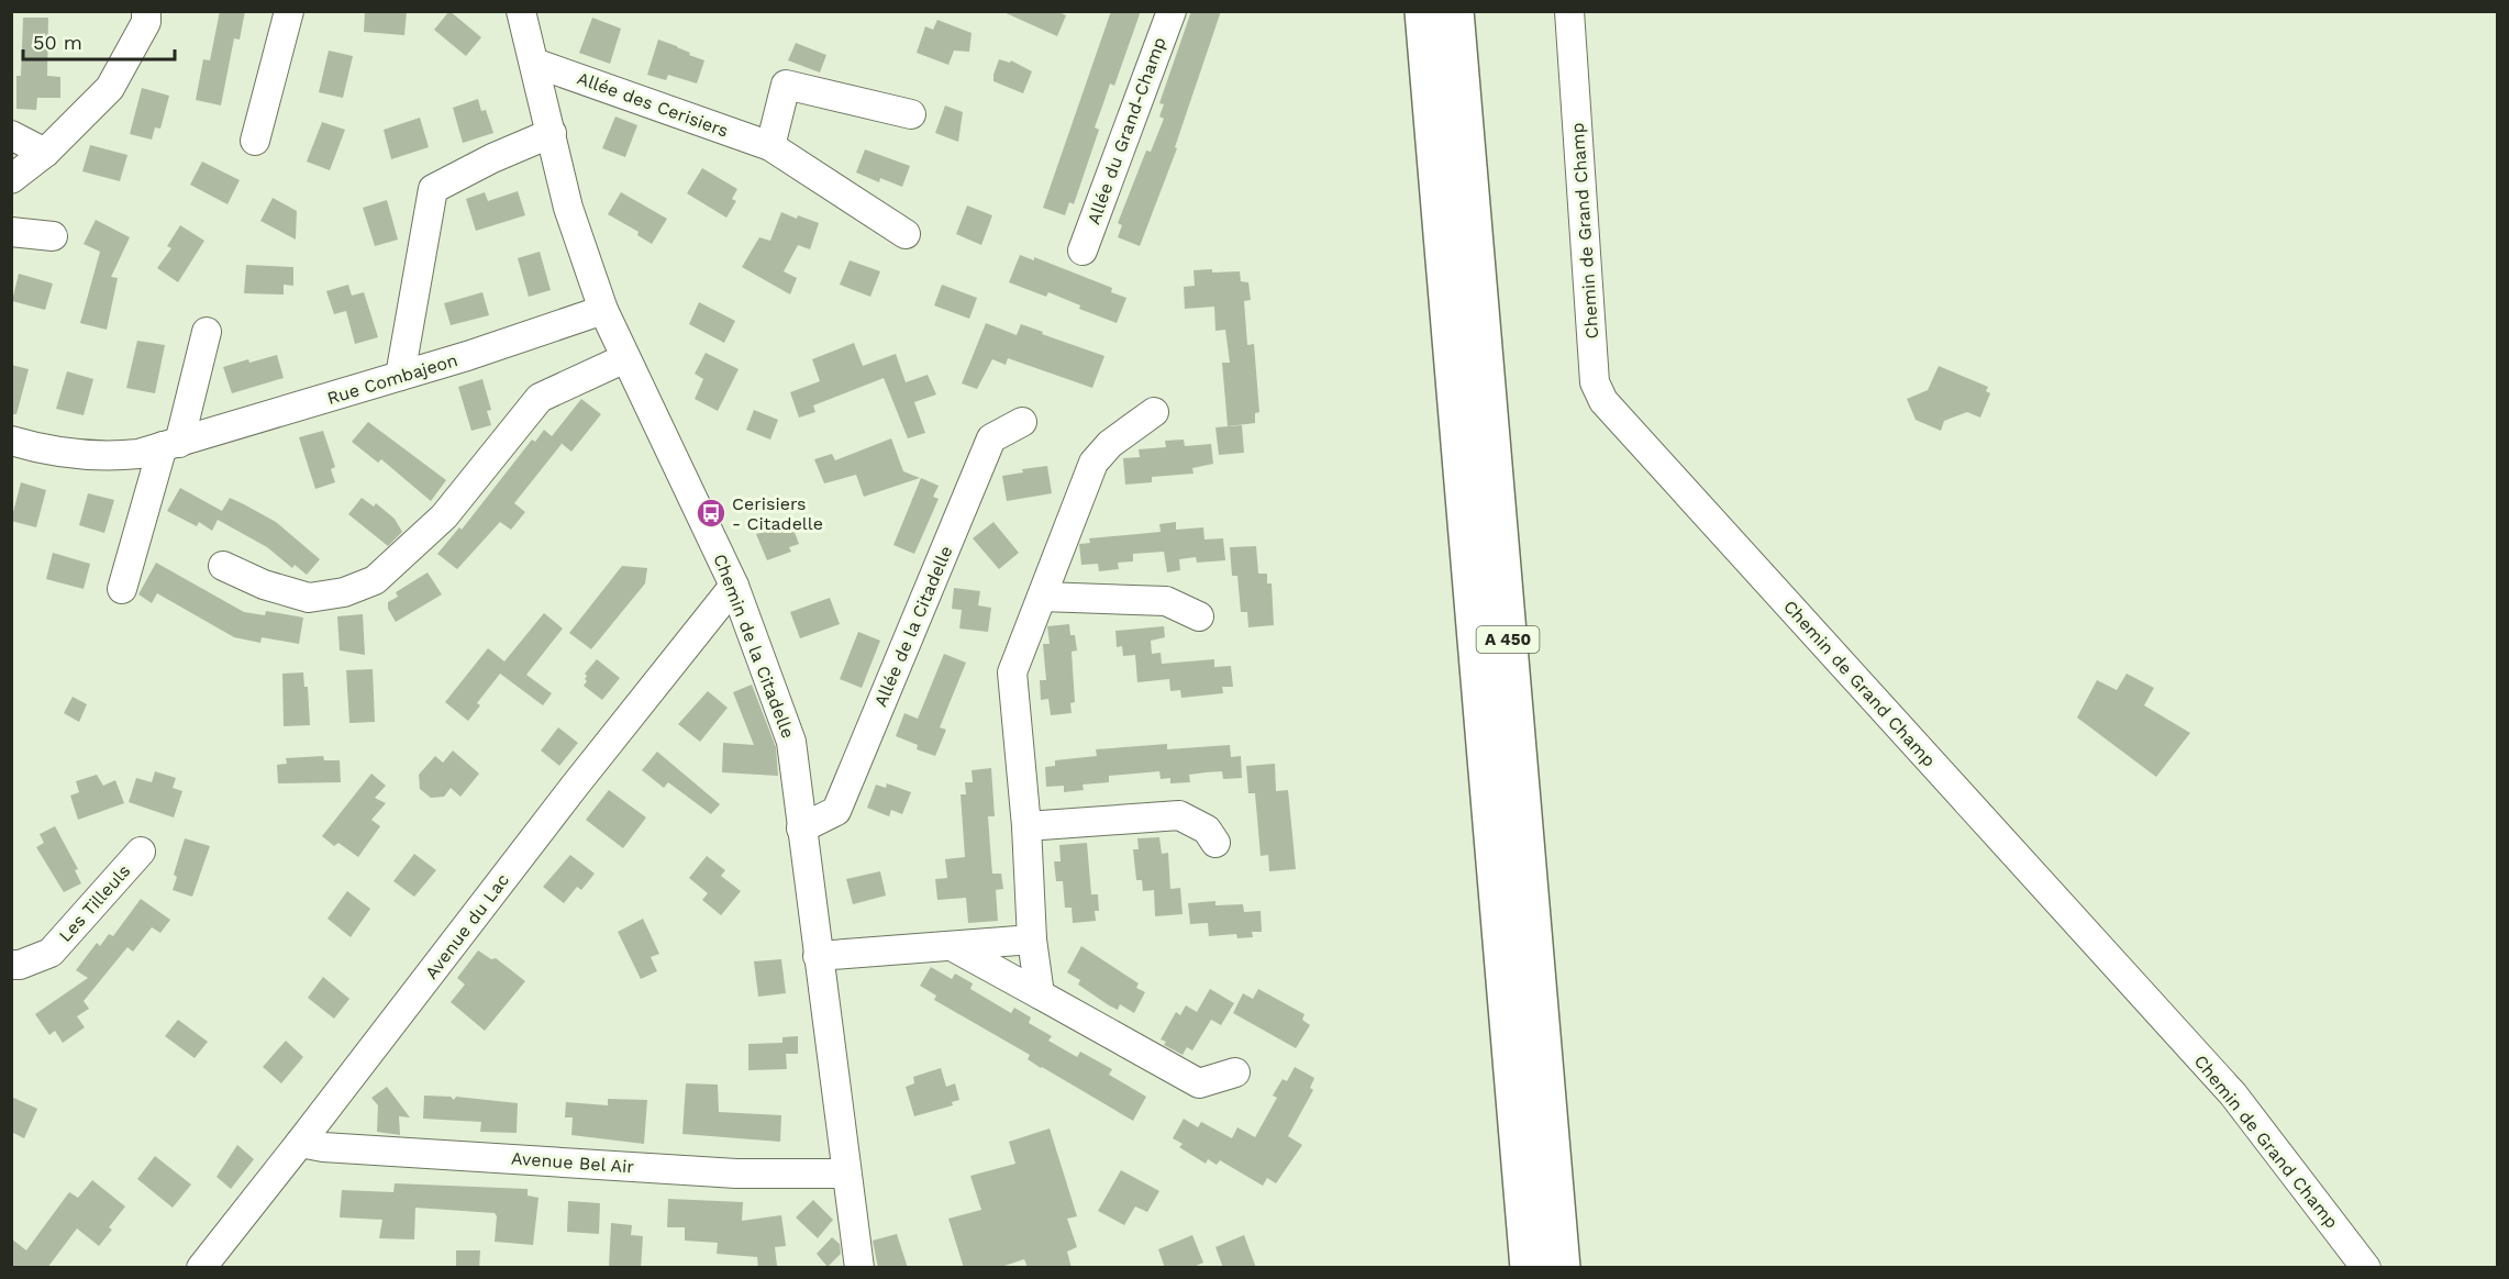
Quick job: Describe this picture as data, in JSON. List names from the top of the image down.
{
  "streets": {
    "highway": ["A 450"],
    "street": [
      "Allée des Cerisiers",
      "Allée du Grand-Champ",
      "Chemin de Grand Champ",
      "Rue Combajeon",
      "Allée de la Citadelle",
      "Chemin de la Citadelle",
      "Les Tilleuls",
      "Avenue du Lac",
      "Avenue Bel Air"
    ]
  },
  "crossings": [
    ["Allée des Cerisiers", "Chemin de la Citadelle"],
    ["Rue Combajeon", "Chemin de la Citadelle"],
    ["Allée de la Citadelle", "Chemin de la Citadelle"],
    ["Chemin de la Citadelle", "Avenue du Lac"],
    ["Chemin de la Citadelle", "Avenue Bel Air"],
    ["Avenue du Lac", "Avenue Bel Air"]
  ],
  "places": {
    "bus stop": ["Cerisiers - Citadelle"]
  },
  "scale_bar": "50 m"
}
